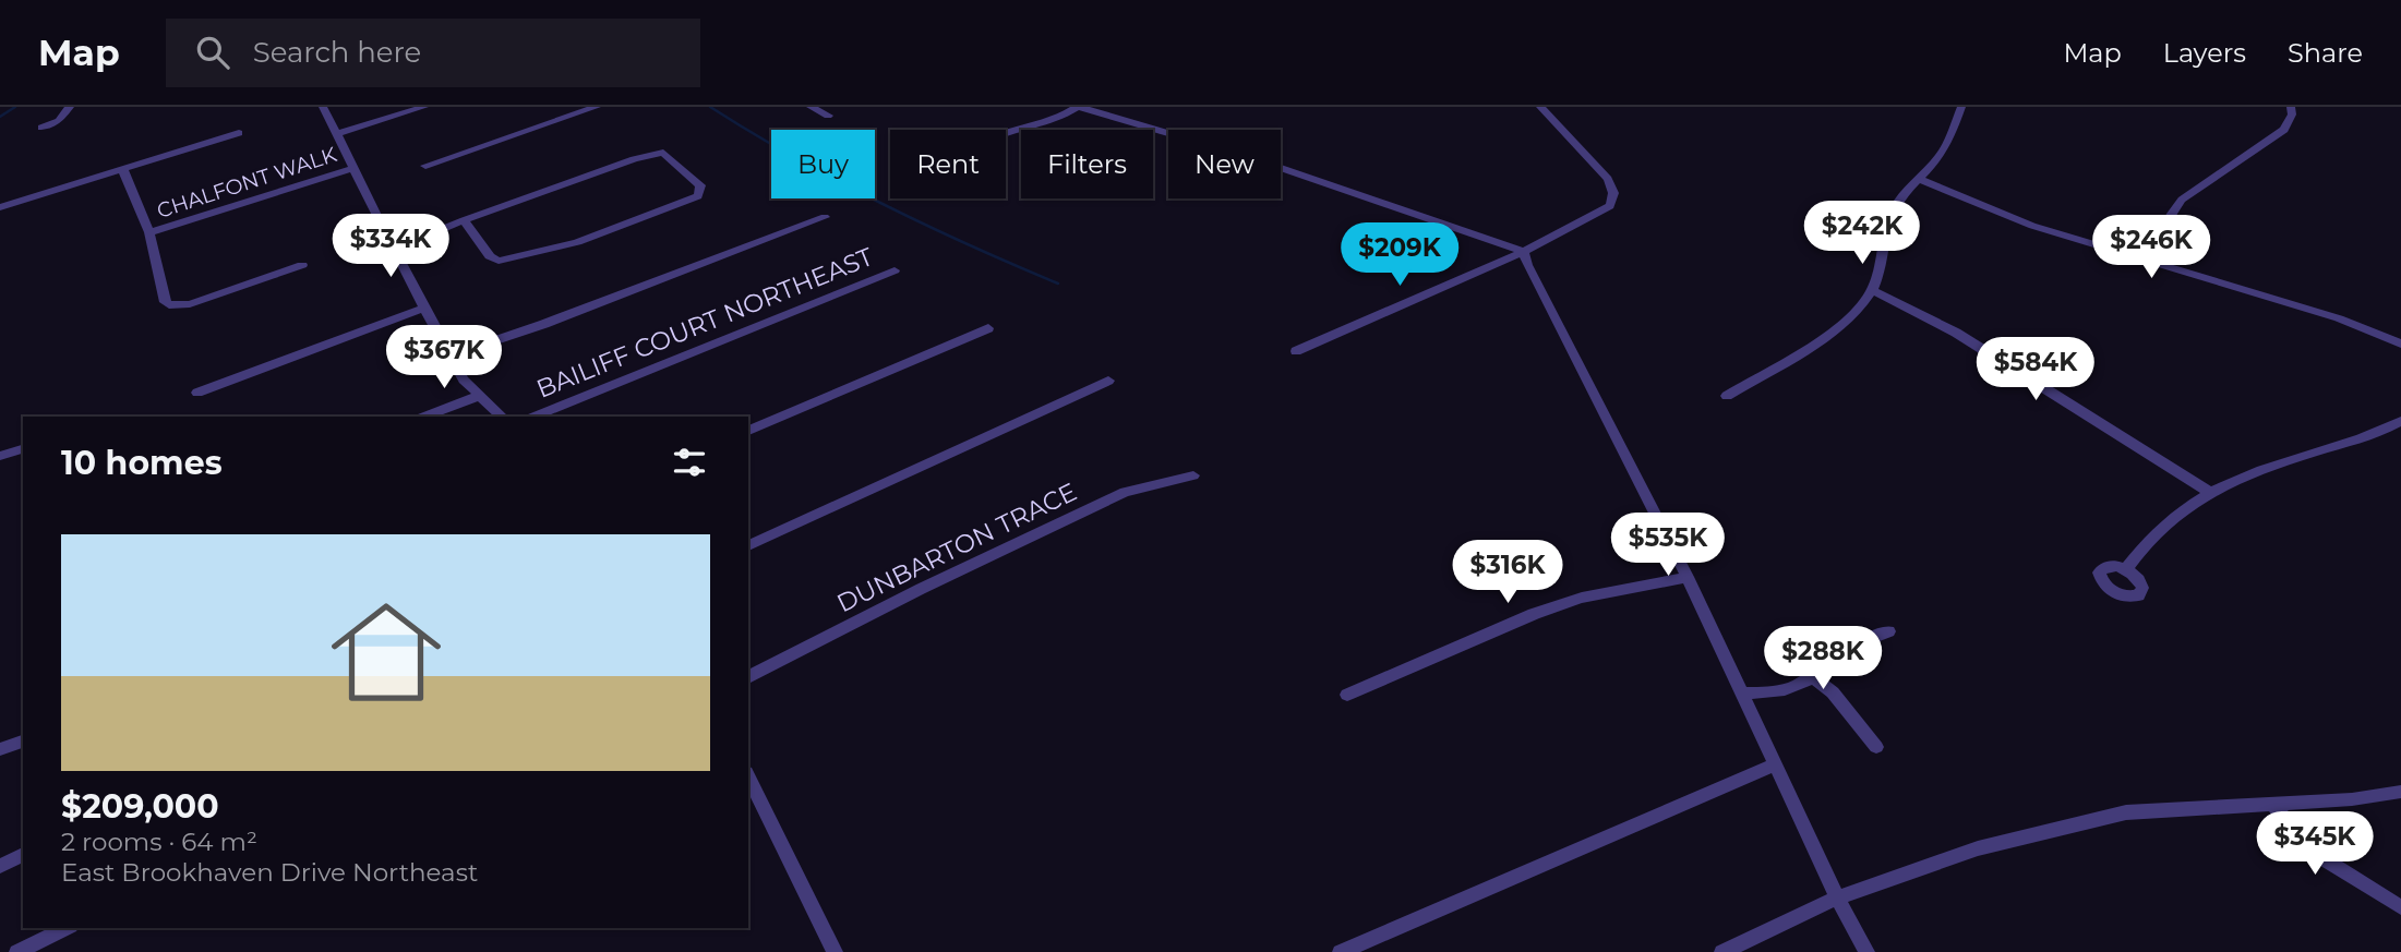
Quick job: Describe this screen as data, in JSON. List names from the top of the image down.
{
  "streets": {
    "street": ["CHALFONT WALK", "BAILIFF COURT NORTHEAST", "DUNBARTON TRACE"]
  },
  "page": {
    "header": "Map",
    "search": "Search here",
    "nav": ["Map", "Layers", "Share"],
    "chip": [
      "Buy",
      "Rent",
      "Filters",
      "New"
    ],
    "price": [
      "$242K",
      "$334K",
      "$246K",
      "$209K",
      "$367K",
      "$584K",
      "$535K",
      "$316K",
      "$288K",
      "$345K"
    ],
    "heading": "10 homes",
    "list": [
      {
        "name": "$209,000",
        "note": "2 rooms · 64 m² · East Brookhaven Drive Northeast"
      }
    ]
  }
}
